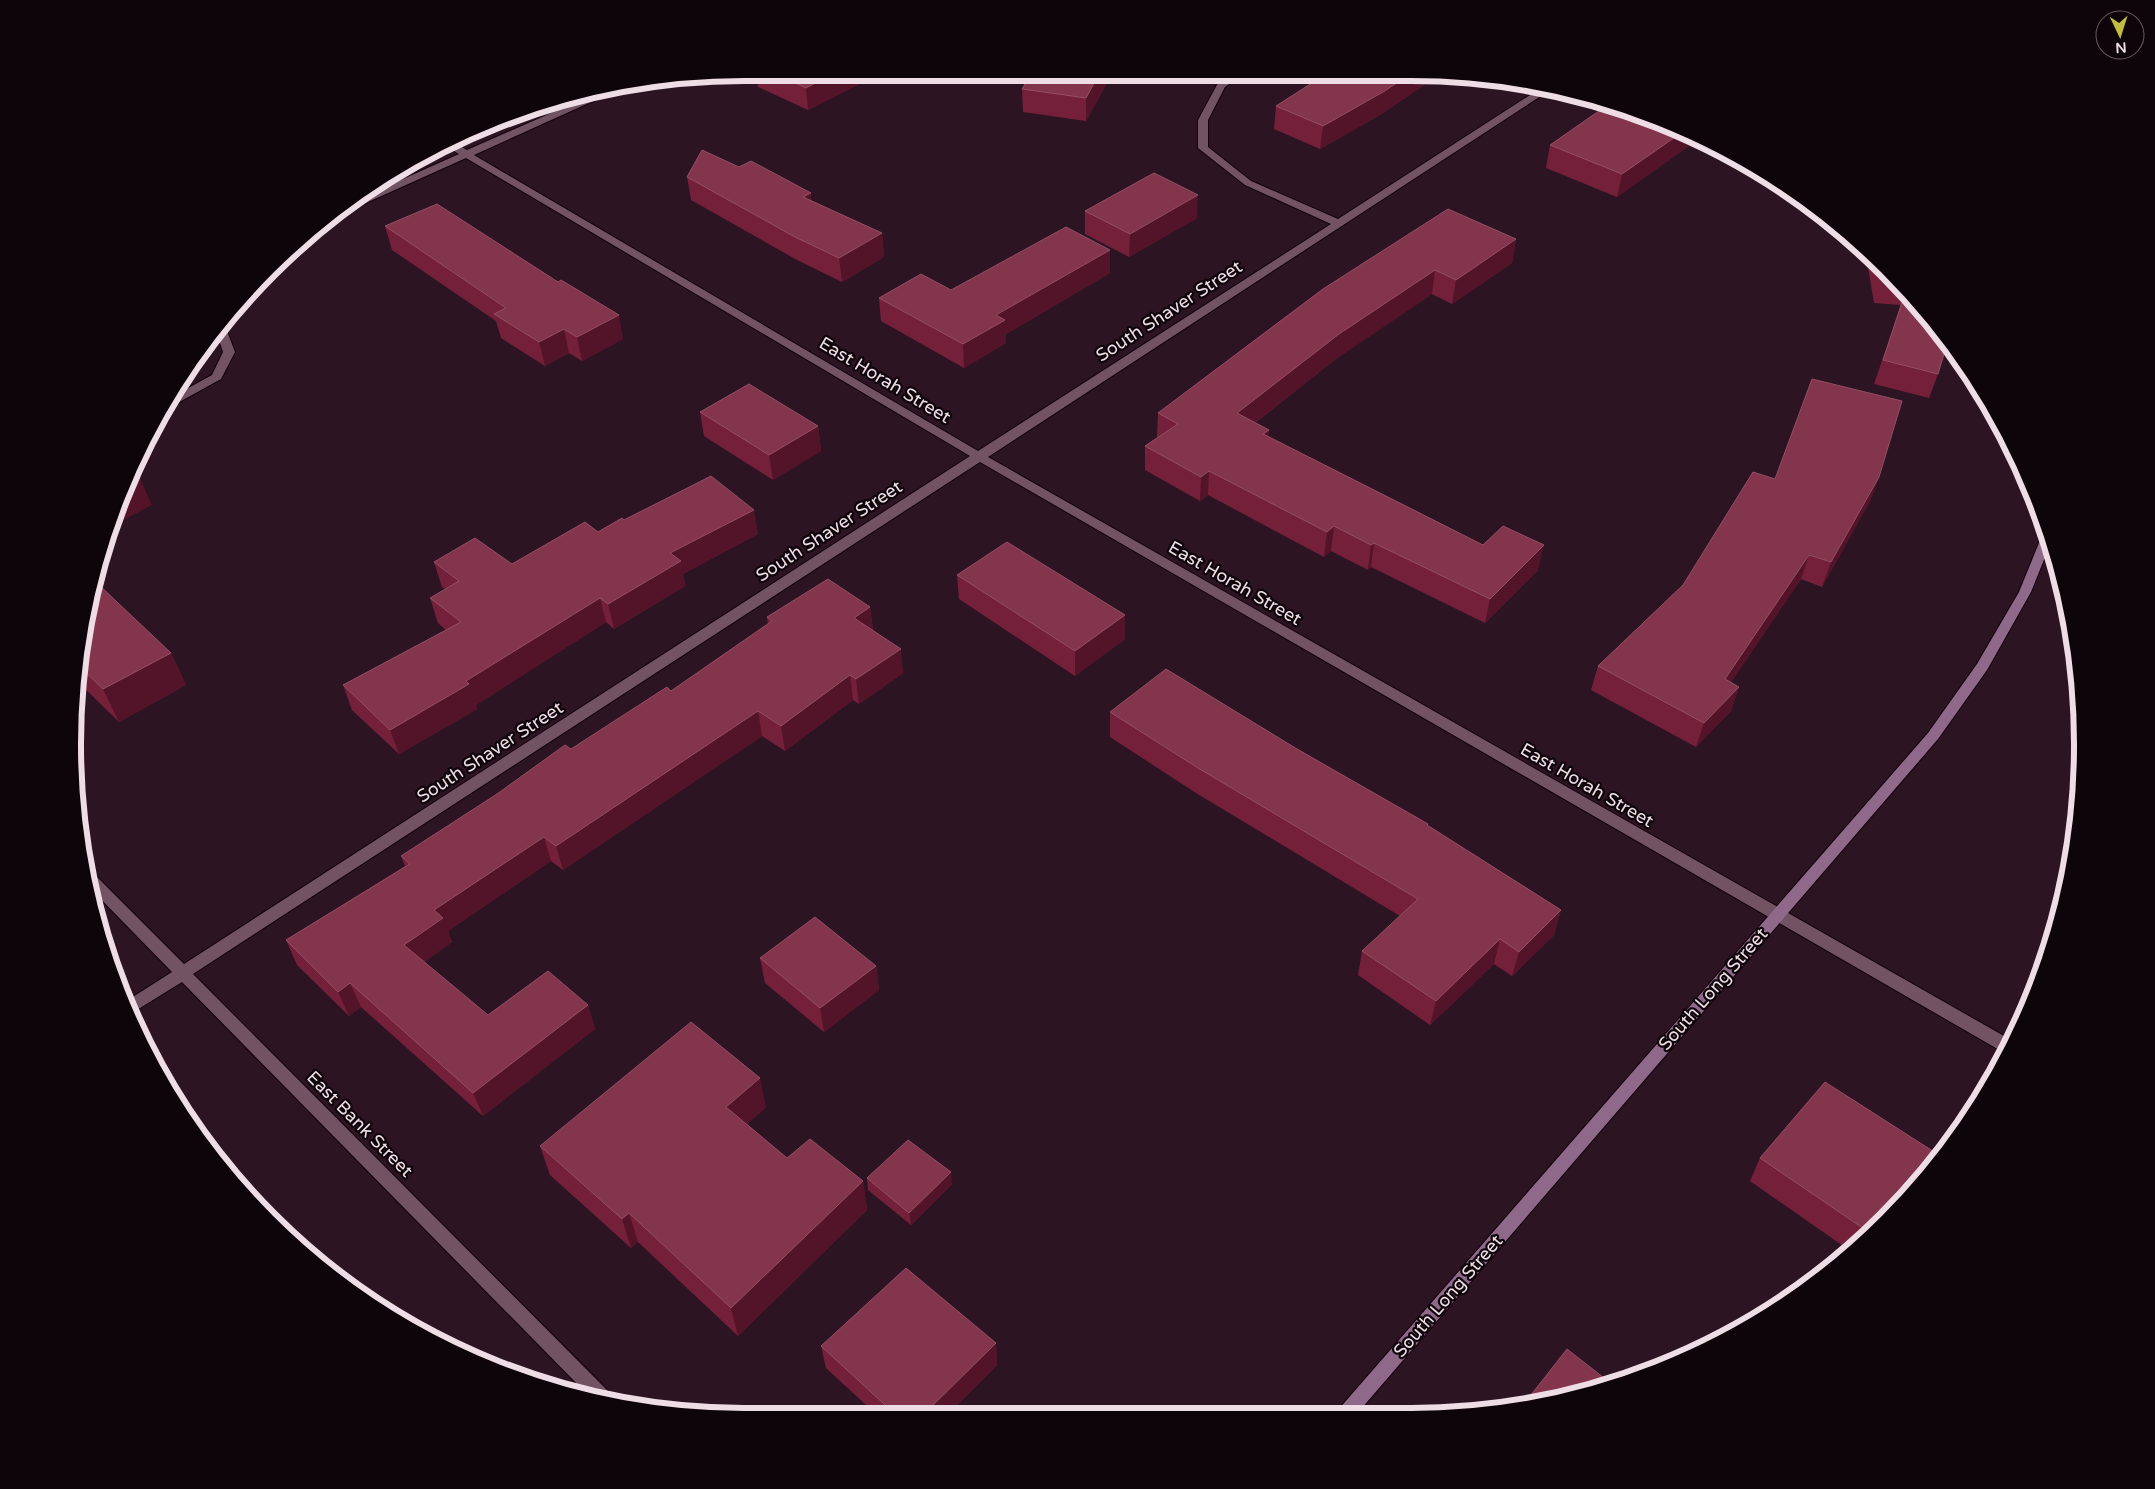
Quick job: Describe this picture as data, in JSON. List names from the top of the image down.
{
  "streets": {
    "main road": ["South Long Street"],
    "street": ["South Shaver Street", "East Horah Street", "East Bank Street"]
  },
  "crossings": [
    ["South Shaver Street", "East Horah Street"],
    ["South Shaver Street", "East Bank Street"],
    ["East Horah Street", "South Long Street"]
  ],
  "north": "bottom"
}
